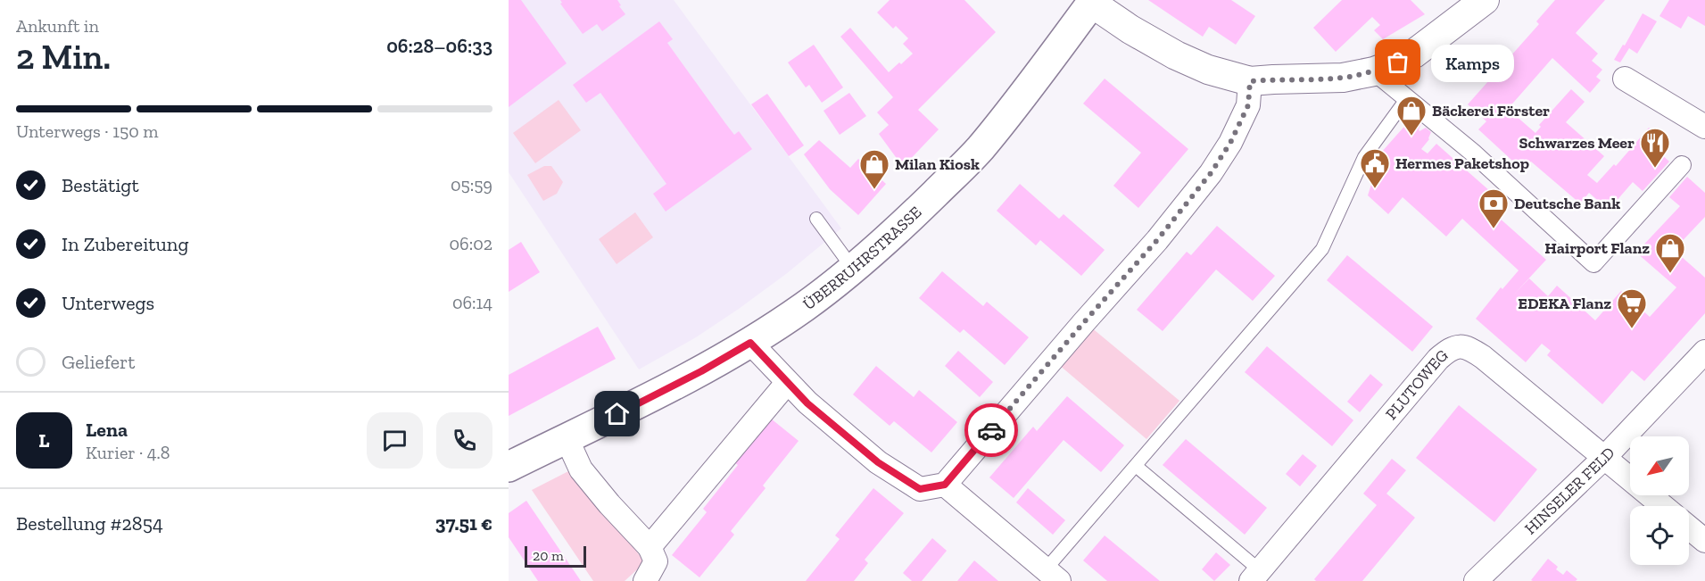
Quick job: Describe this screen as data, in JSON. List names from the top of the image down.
{
  "streets": {
    "main road": ["ÜBERRUHRSTRASSE"],
    "street": ["PLUTOWEG", "HINSELER FELD"]
  },
  "crossings": [
    ["PLUTOWEG", "HINSELER FELD"]
  ],
  "places": {
    "other": ["Kamps"],
    "shop": ["Bäckerei Förster", "Milan Kiosk", "Hairport Flanz"],
    "restaurant": ["Schwarzes Meer"],
    "public building": ["Hermes Paketshop"],
    "bank": ["Deutsche Bank"],
    "supermarket": ["EDEKA Flanz"]
  },
  "scale_bar": "20 m",
  "north": "bottom left",
  "page": {
    "heading": ["2 Min.", "Ankunft in", "06:28–06:33"],
    "panel": [
      "Lena",
      "Kurier · 4.8",
      "Bestellung #2854",
      "37.51 €"
    ],
    "bubble": "Kamps",
    "bar": "Unterwegs · 150 m",
    "list": [
      ["Bestätigt", "05:59"],
      ["In Zubereitung", "06:02"],
      ["Unterwegs", "06:14"],
      "Geliefert"
    ],
    "round": "L",
    "scale": "20 m"
  }
}
